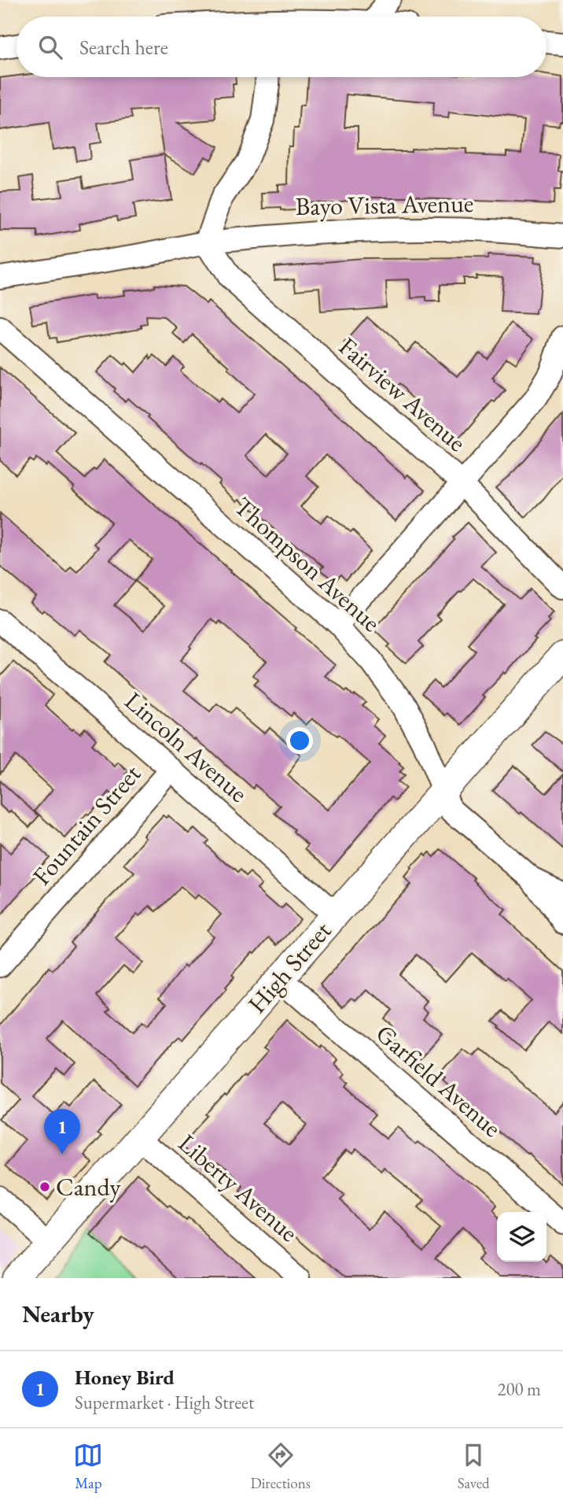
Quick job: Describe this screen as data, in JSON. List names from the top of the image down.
{
  "streets": {
    "main road": ["High Street"],
    "street": [
      "Bayo Vista Avenue",
      "Fairview Avenue",
      "Thompson Avenue",
      "Lincoln Avenue",
      "Fountain Street",
      "Garfield Avenue",
      "Liberty Avenue"
    ]
  },
  "crossings": [
    ["Bayo Vista Avenue", "Fairview Avenue"],
    ["Thompson Avenue", "High Street"],
    ["Lincoln Avenue", "Fountain Street"],
    ["Lincoln Avenue", "High Street"],
    ["High Street", "Garfield Avenue"],
    ["High Street", "Liberty Avenue"]
  ],
  "places": ["Candy"],
  "page": {
    "search": "Search here",
    "pins": "1",
    "heading": "Nearby",
    "list": [
      {
        "mark": "1",
        "name": "Honey Bird",
        "note": "Supermarket · High Street",
        "value": "200 m"
      }
    ],
    "nav": ["Map", "Directions", "Saved"]
  }
}
